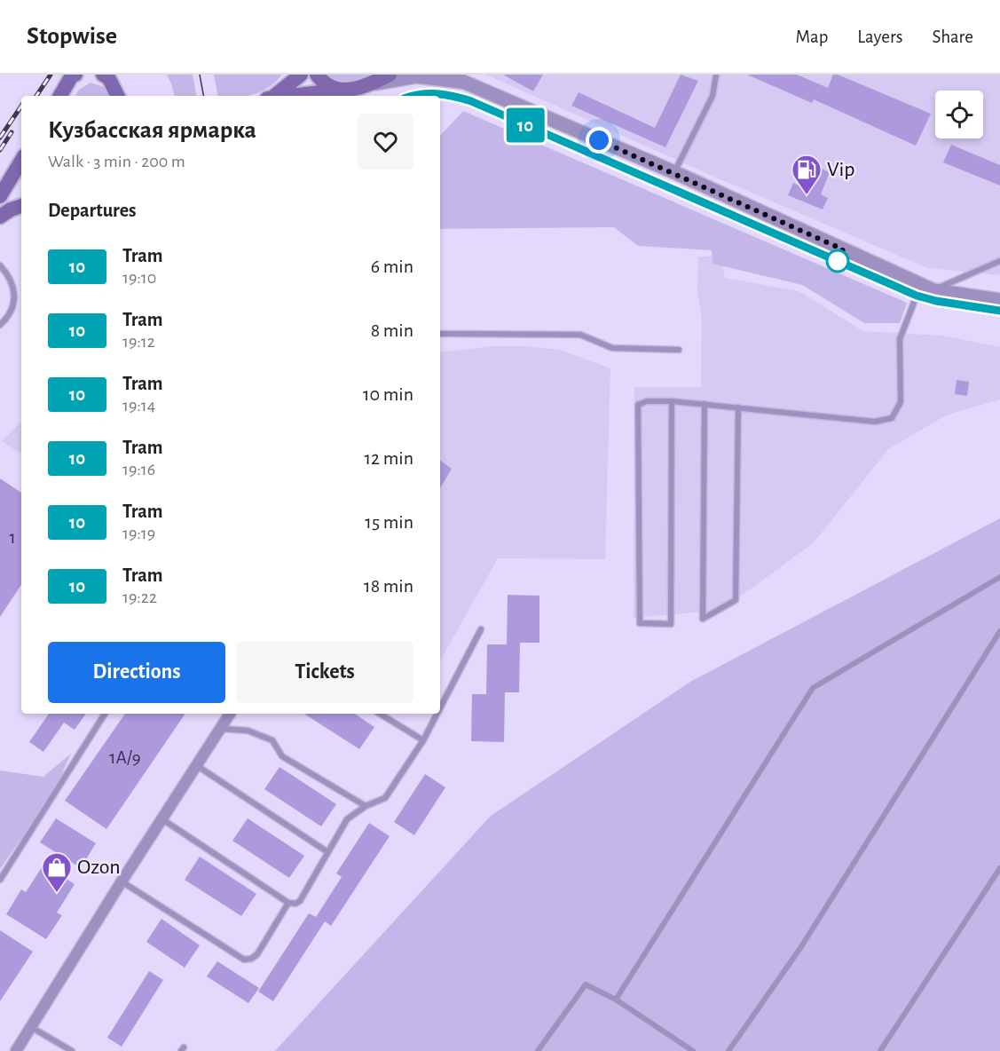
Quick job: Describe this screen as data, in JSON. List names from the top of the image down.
{
  "places": {
    "fuel station": ["Vip"],
    "shop": ["Ozon"]
  },
  "lines": ["tram line 10"],
  "house_numbers": ["1", "1А/9"],
  "page": {
    "header": "Stopwise",
    "nav": ["Map", "Layers", "Share"],
    "on_map": "10",
    "heading": [
      ["Кузбасская ярмарка", "Walk · 3 min · 200 m"],
      "Departures"
    ],
    "list": [
      {
        "mark": "10",
        "name": "Tram",
        "note": "19:10",
        "value": "6 min"
      },
      {
        "mark": "10",
        "name": "Tram",
        "note": "19:12",
        "value": "8 min"
      },
      {
        "mark": "10",
        "name": "Tram",
        "note": "19:14",
        "value": "10 min"
      },
      {
        "mark": "10",
        "name": "Tram",
        "note": "19:16",
        "value": "12 min"
      },
      {
        "mark": "10",
        "name": "Tram",
        "note": "19:19",
        "value": "15 min"
      },
      {
        "mark": "10",
        "name": "Tram",
        "note": "19:22",
        "value": "18 min"
      }
    ],
    "buttons": ["Directions", "Tickets"]
  }
}
